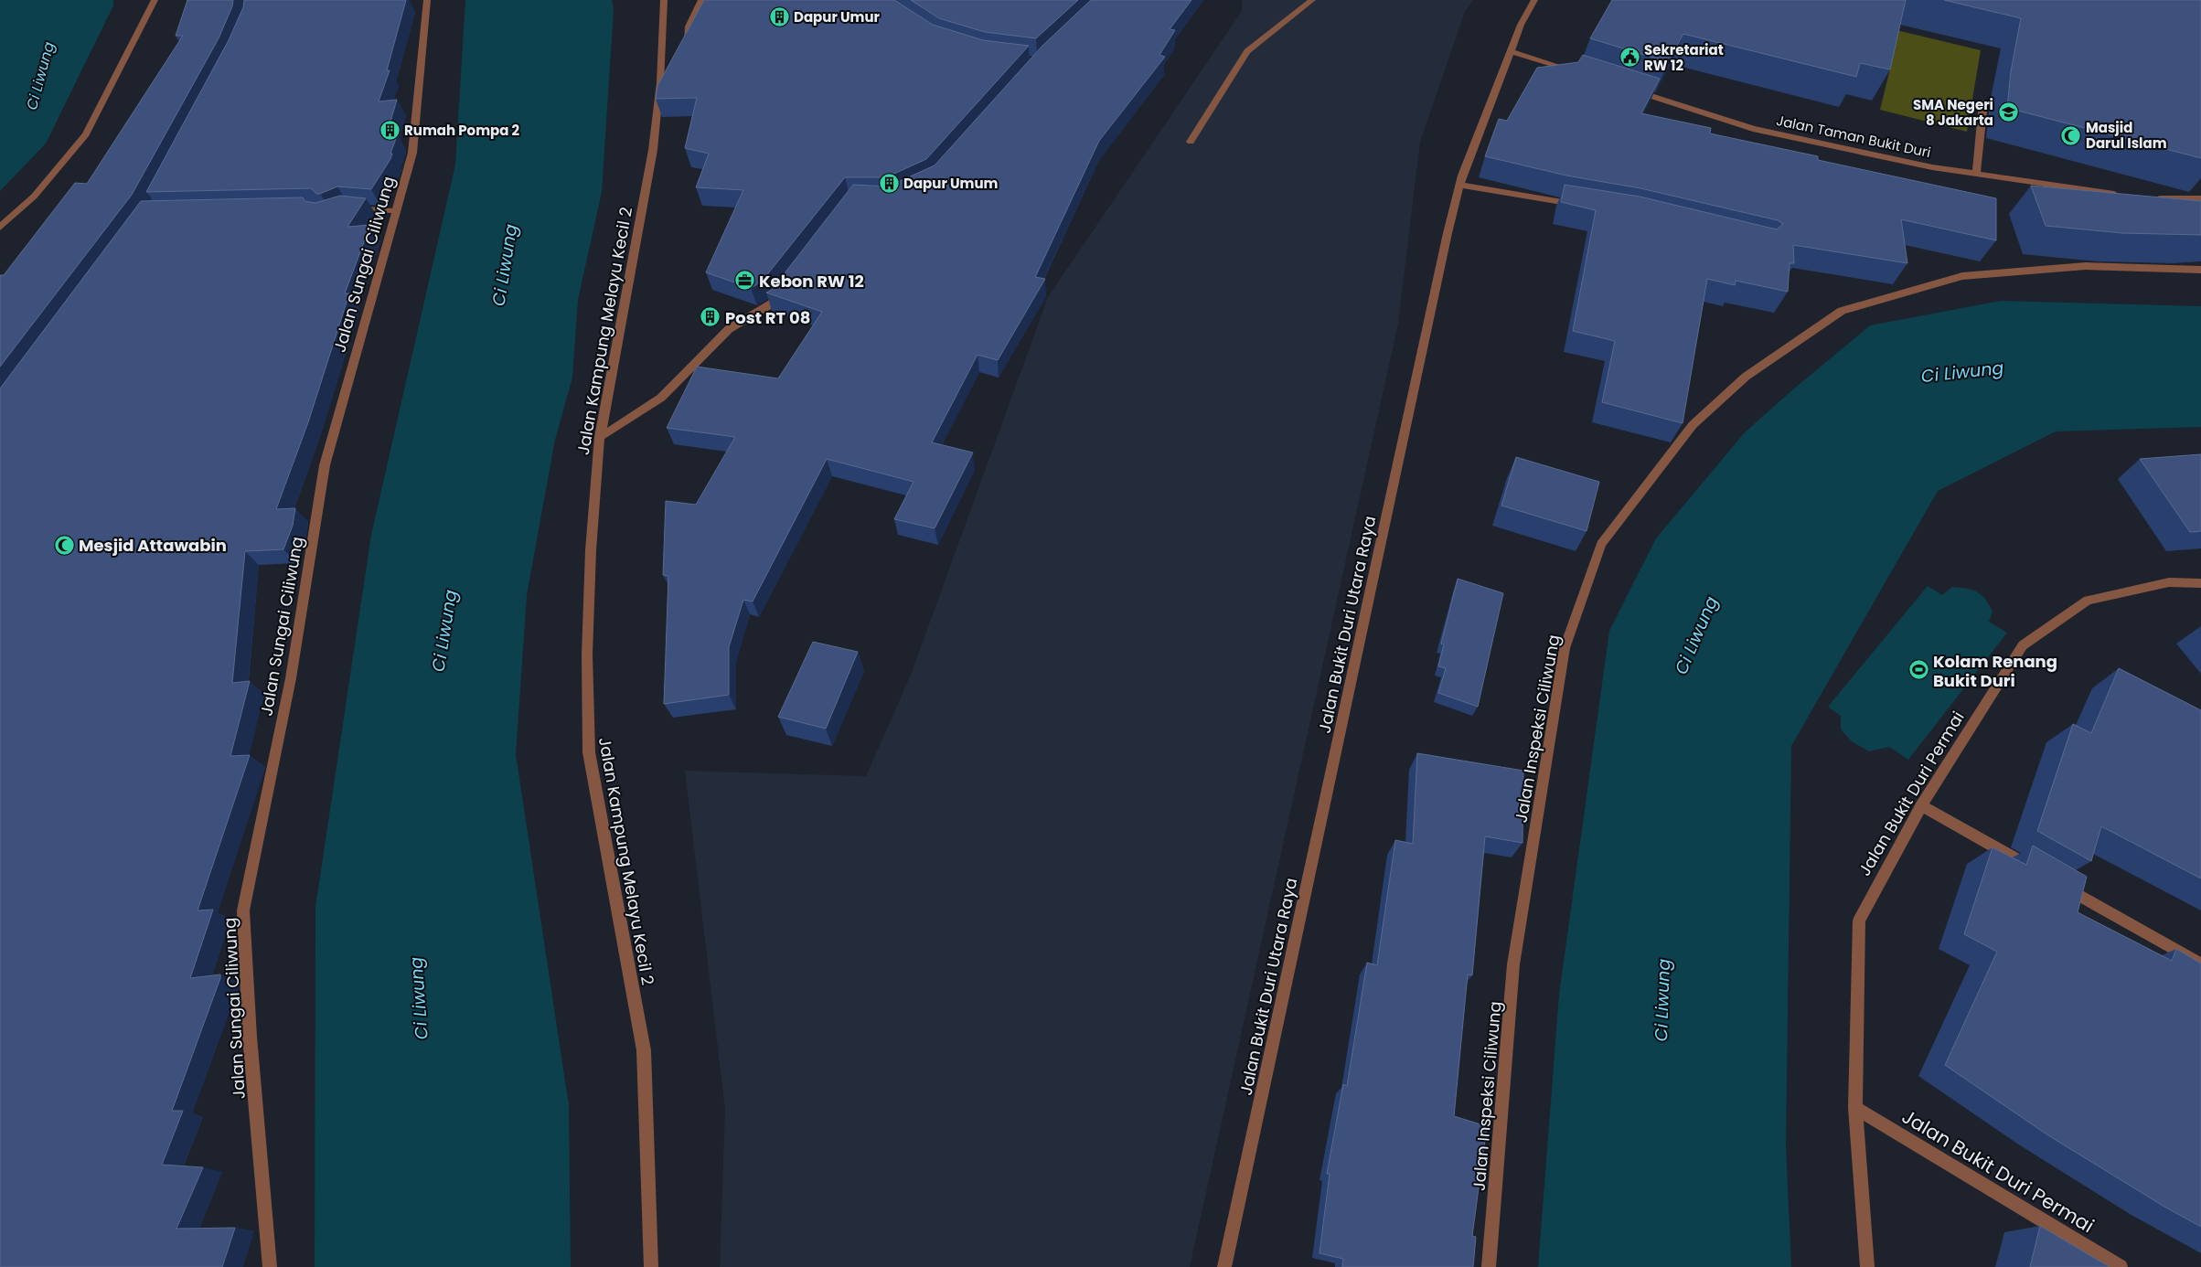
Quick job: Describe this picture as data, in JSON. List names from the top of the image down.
{
  "streets": {
    "street": [
      "Jalan Taman Bukit Duri",
      "Jalan Sungai Ciliwung",
      "Jalan Kampung Melayu Kecil 2",
      "Jalan Bukit Duri Utara Raya",
      "Jalan Inspeksi Ciliwung",
      "Jalan Bukit Duri Permai"
    ]
  },
  "water": ["Ci Liwung"],
  "places": {
    "building": [
      "Dapur Umur",
      "Rumah Pompa 2",
      "Dapur Umum",
      "Post RT 08"
    ],
    "public building": ["Sekretariat RW 12"],
    "school or university": ["SMA Negeri 8 Jakarta"],
    "mosque": ["Masjid Darul Islam", "Mesjid Attawabin"],
    "office": ["Kebon RW 12"],
    "sports": ["Kolam Renang Bukit Duri"]
  }
}
